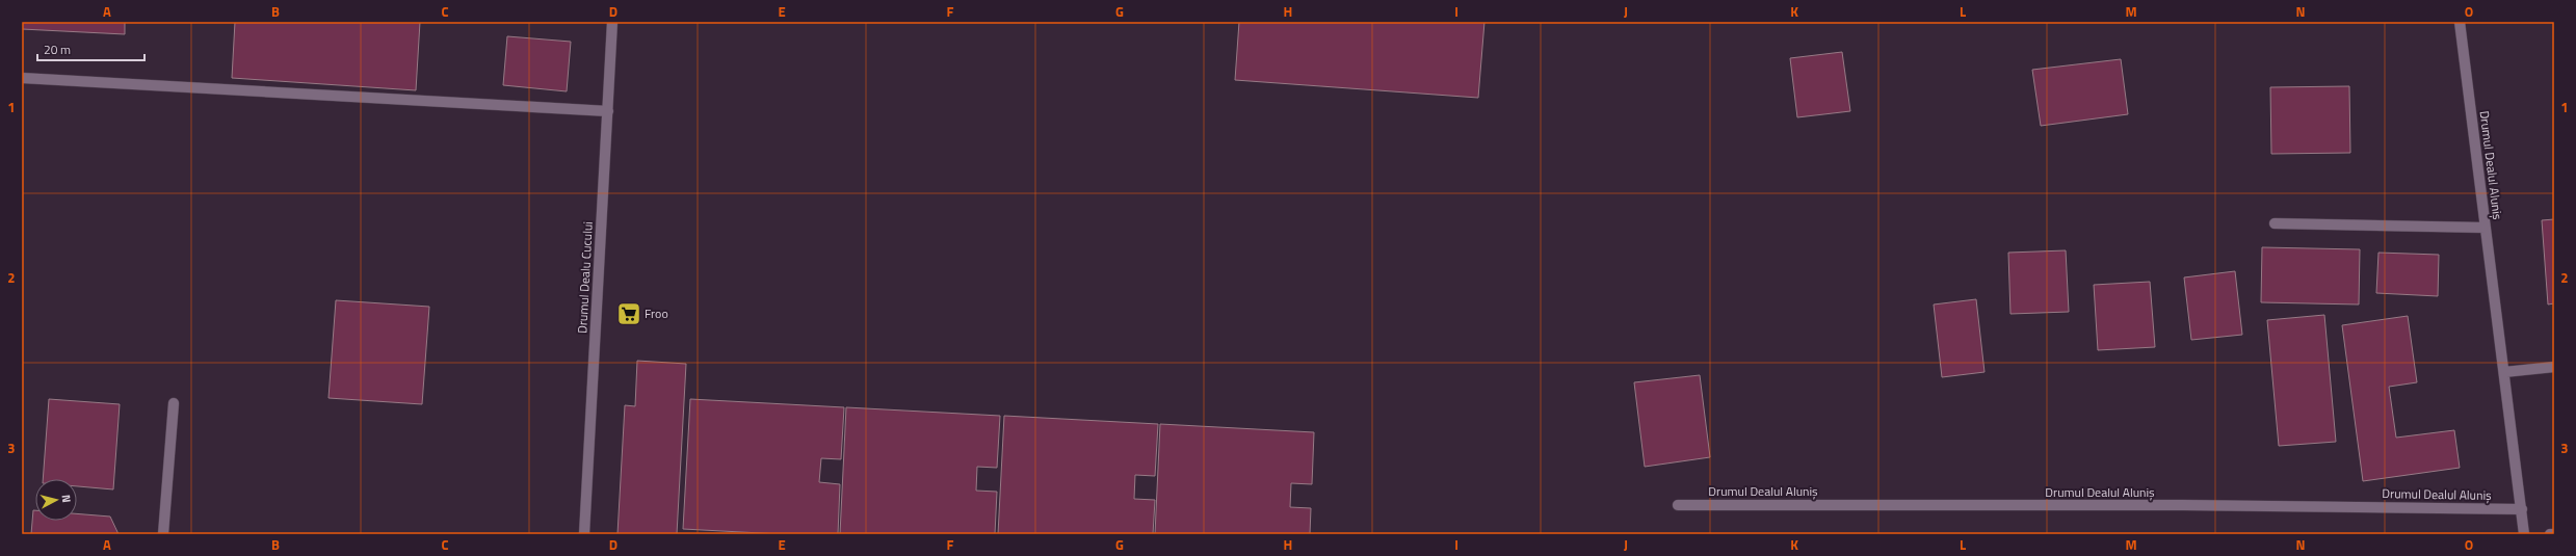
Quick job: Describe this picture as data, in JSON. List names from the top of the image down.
{
  "streets": {
    "street": ["Drumul Dealul Aluniș", "Drumul Dealu Cucului"]
  },
  "places": {
    "supermarket": ["Froo"]
  },
  "scale_bar": "20 m",
  "north": "right",
  "grid": {
    "columns": [
      "A",
      "B",
      "C",
      "D",
      "E",
      "F",
      "G",
      "H",
      "I",
      "J",
      "K",
      "L",
      "M",
      "N",
      "O"
    ],
    "rows": ["1", "2", "3"]
  }
}
